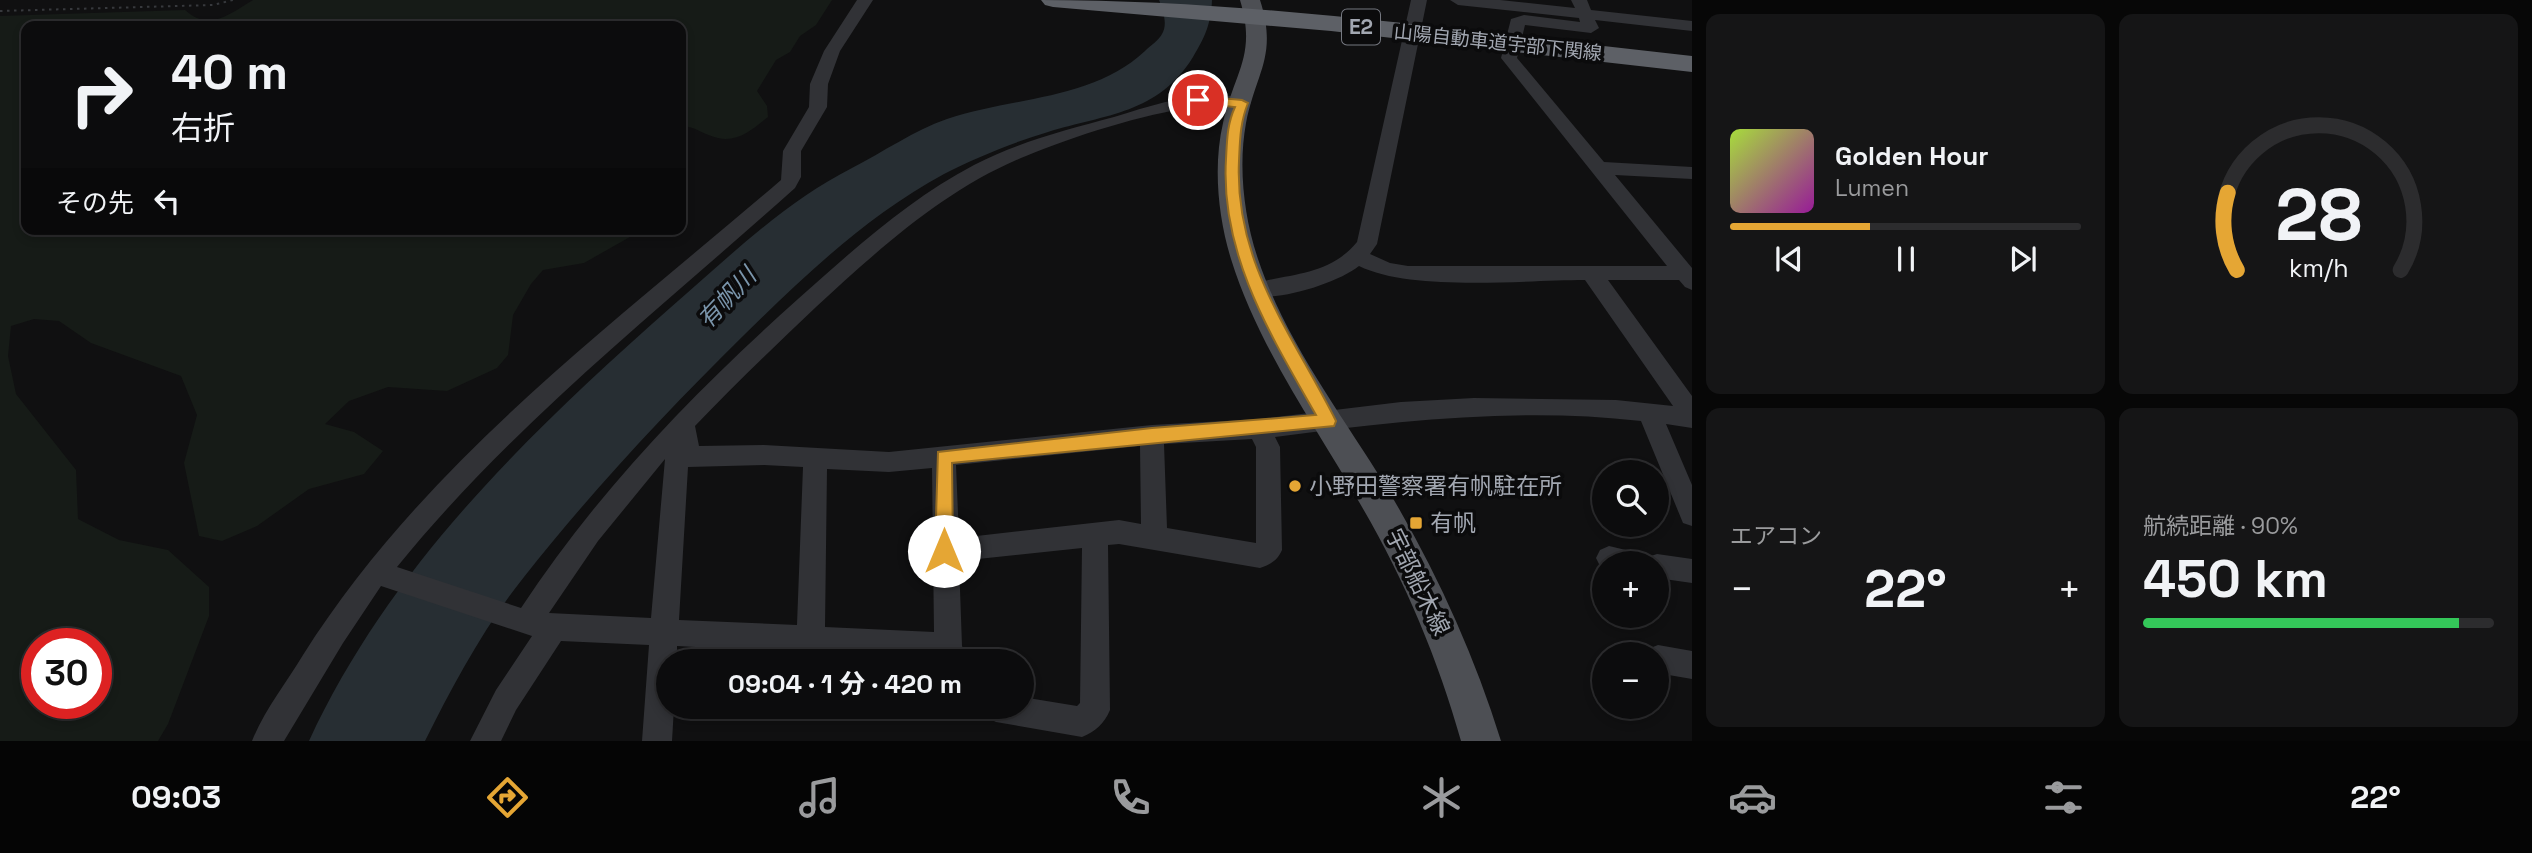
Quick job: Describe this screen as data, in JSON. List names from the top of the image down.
{
  "streets": {
    "highway": ["E2", "山陽自動車道宇部下関線"],
    "main road": ["宇部船木線"]
  },
  "water": ["有帆川"],
  "places": {
    "other": ["小野田警察署有帆駐在所"],
    "transit": ["有帆"]
  },
  "page": {
    "turn": ["40 m", "右折"],
    "song": ["Golden Hour", "Lumen"],
    "then": "その先",
    "tile": [
      "エアコン",
      ["航続距離 · 90%", "450 km"]
    ],
    "map_buttons": ["+", "−"],
    "heat": ["−", "22°", "+"],
    "limit": "30",
    "trip": "09:04 · 1 分 · 420 m",
    "tabs": ["09:03", "22°"],
    "gauge": ["28", "km/h"]
  }
}
